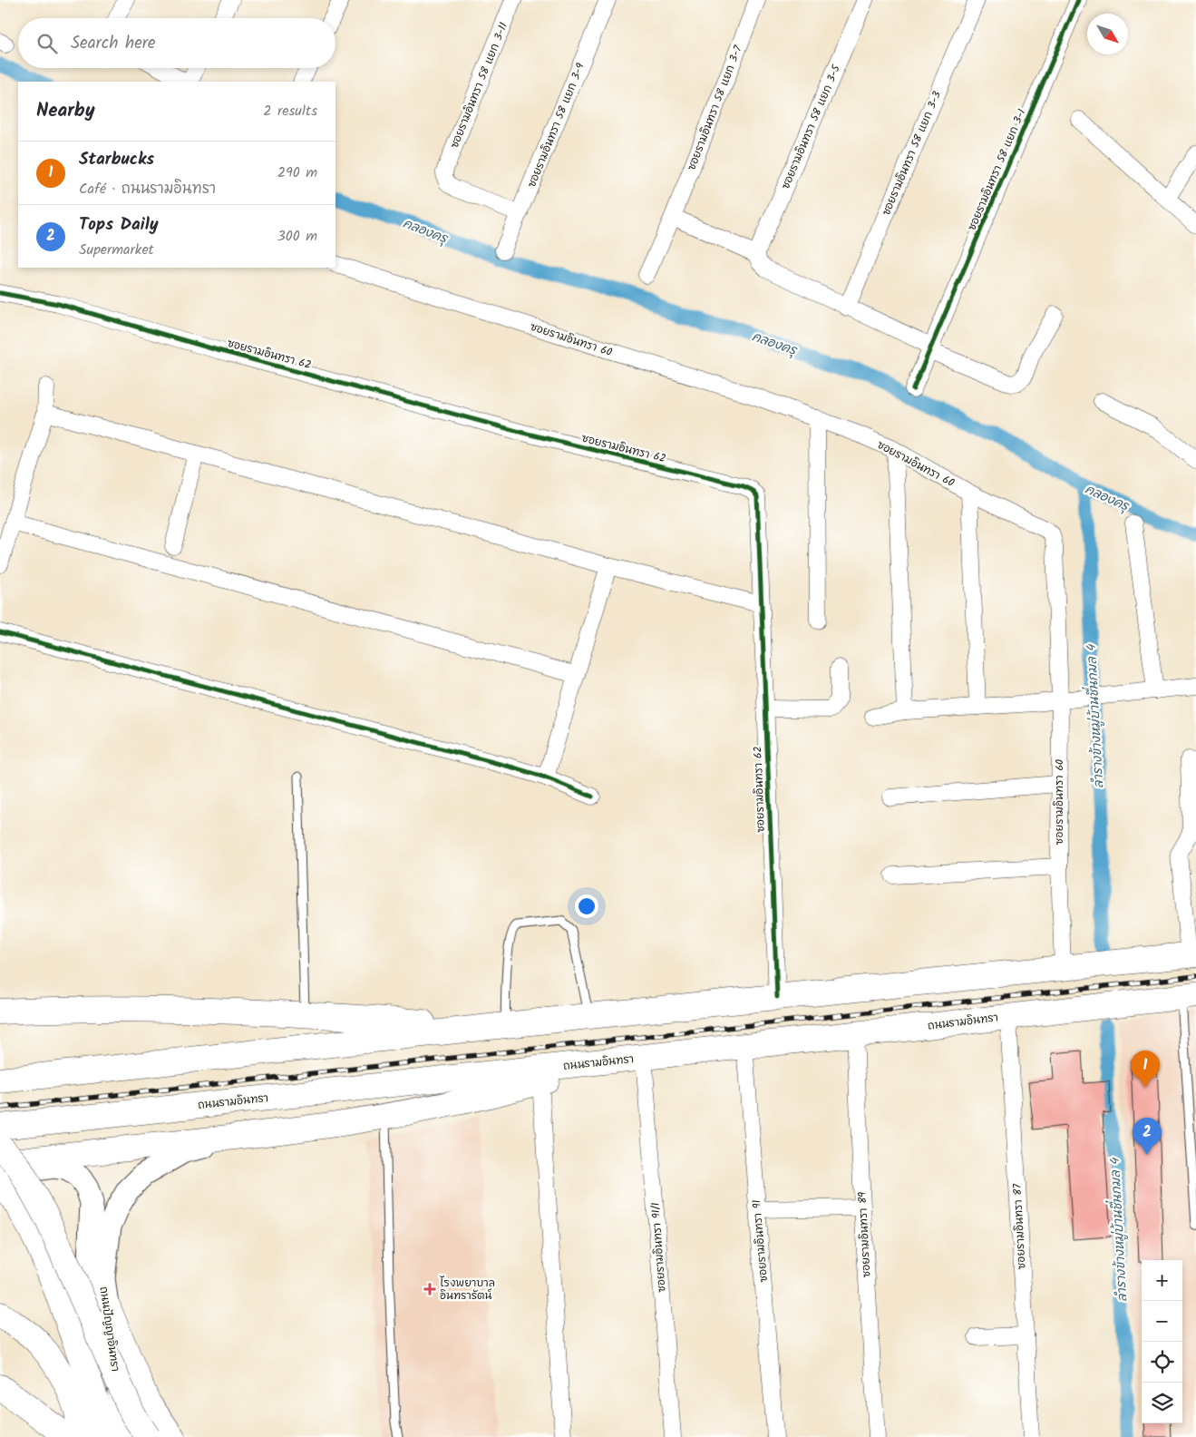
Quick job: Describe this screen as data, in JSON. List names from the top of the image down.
{
  "streets": {
    "main road": ["ถนนรามอินทรา", "ถนนปัญญาอินทรา"],
    "street": [
      "ซอยรามอินทรา 58 แยก 3-11",
      "ซอยรามอินทรา 58 แยก 3-7",
      "ซอยรามอินทรา 58 แยก 3-9",
      "ซอยรามอินทรา 58 แยก 3-5",
      "ซอยรามอินทรา 58 แยก 3-3",
      "ซอยรามอินทรา 58 แยก 3-1",
      "ซอยรามอินทรา 60",
      "ซอยรามอินทรา 62",
      "ซอยรามอินทรา 87",
      "ซอยรามอินทรา 89",
      "ซอยรามอินทรา 91",
      "ซอยรามอินทรา 91/1"
    ]
  },
  "crossings": [
    ["ซอยรามอินทรา 58 แยก 3-11", "ซอยรามอินทรา 58 แยก 3-9"],
    ["ถนนรามอินทรา", "ซอยรามอินทรา 87"],
    ["ถนนรามอินทรา", "ซอยรามอินทรา 89"],
    ["ถนนรามอินทรา", "ซอยรามอินทรา 91"],
    ["ถนนรามอินทรา", "ซอยรามอินทรา 91/1"]
  ],
  "water": ["คลองครุ", "ลำรางข้างหมู่บ้านชื่นกมล 4"],
  "places": {
    "health": ["โรงพยาบาล อินทรารัตน์"]
  },
  "north": "bottom right",
  "page": {
    "search": "Search here",
    "heading": ["Nearby", "2 results"],
    "list": [
      {
        "mark": "1",
        "name": "Starbucks",
        "note": "Café · ถนนรามอินทรา",
        "value": "290 m"
      },
      {
        "mark": "2",
        "name": "Tops Daily",
        "note": "Supermarket",
        "value": "300 m"
      }
    ],
    "pins": ["1", "2"],
    "map_buttons": ["+", "−"]
  }
}
